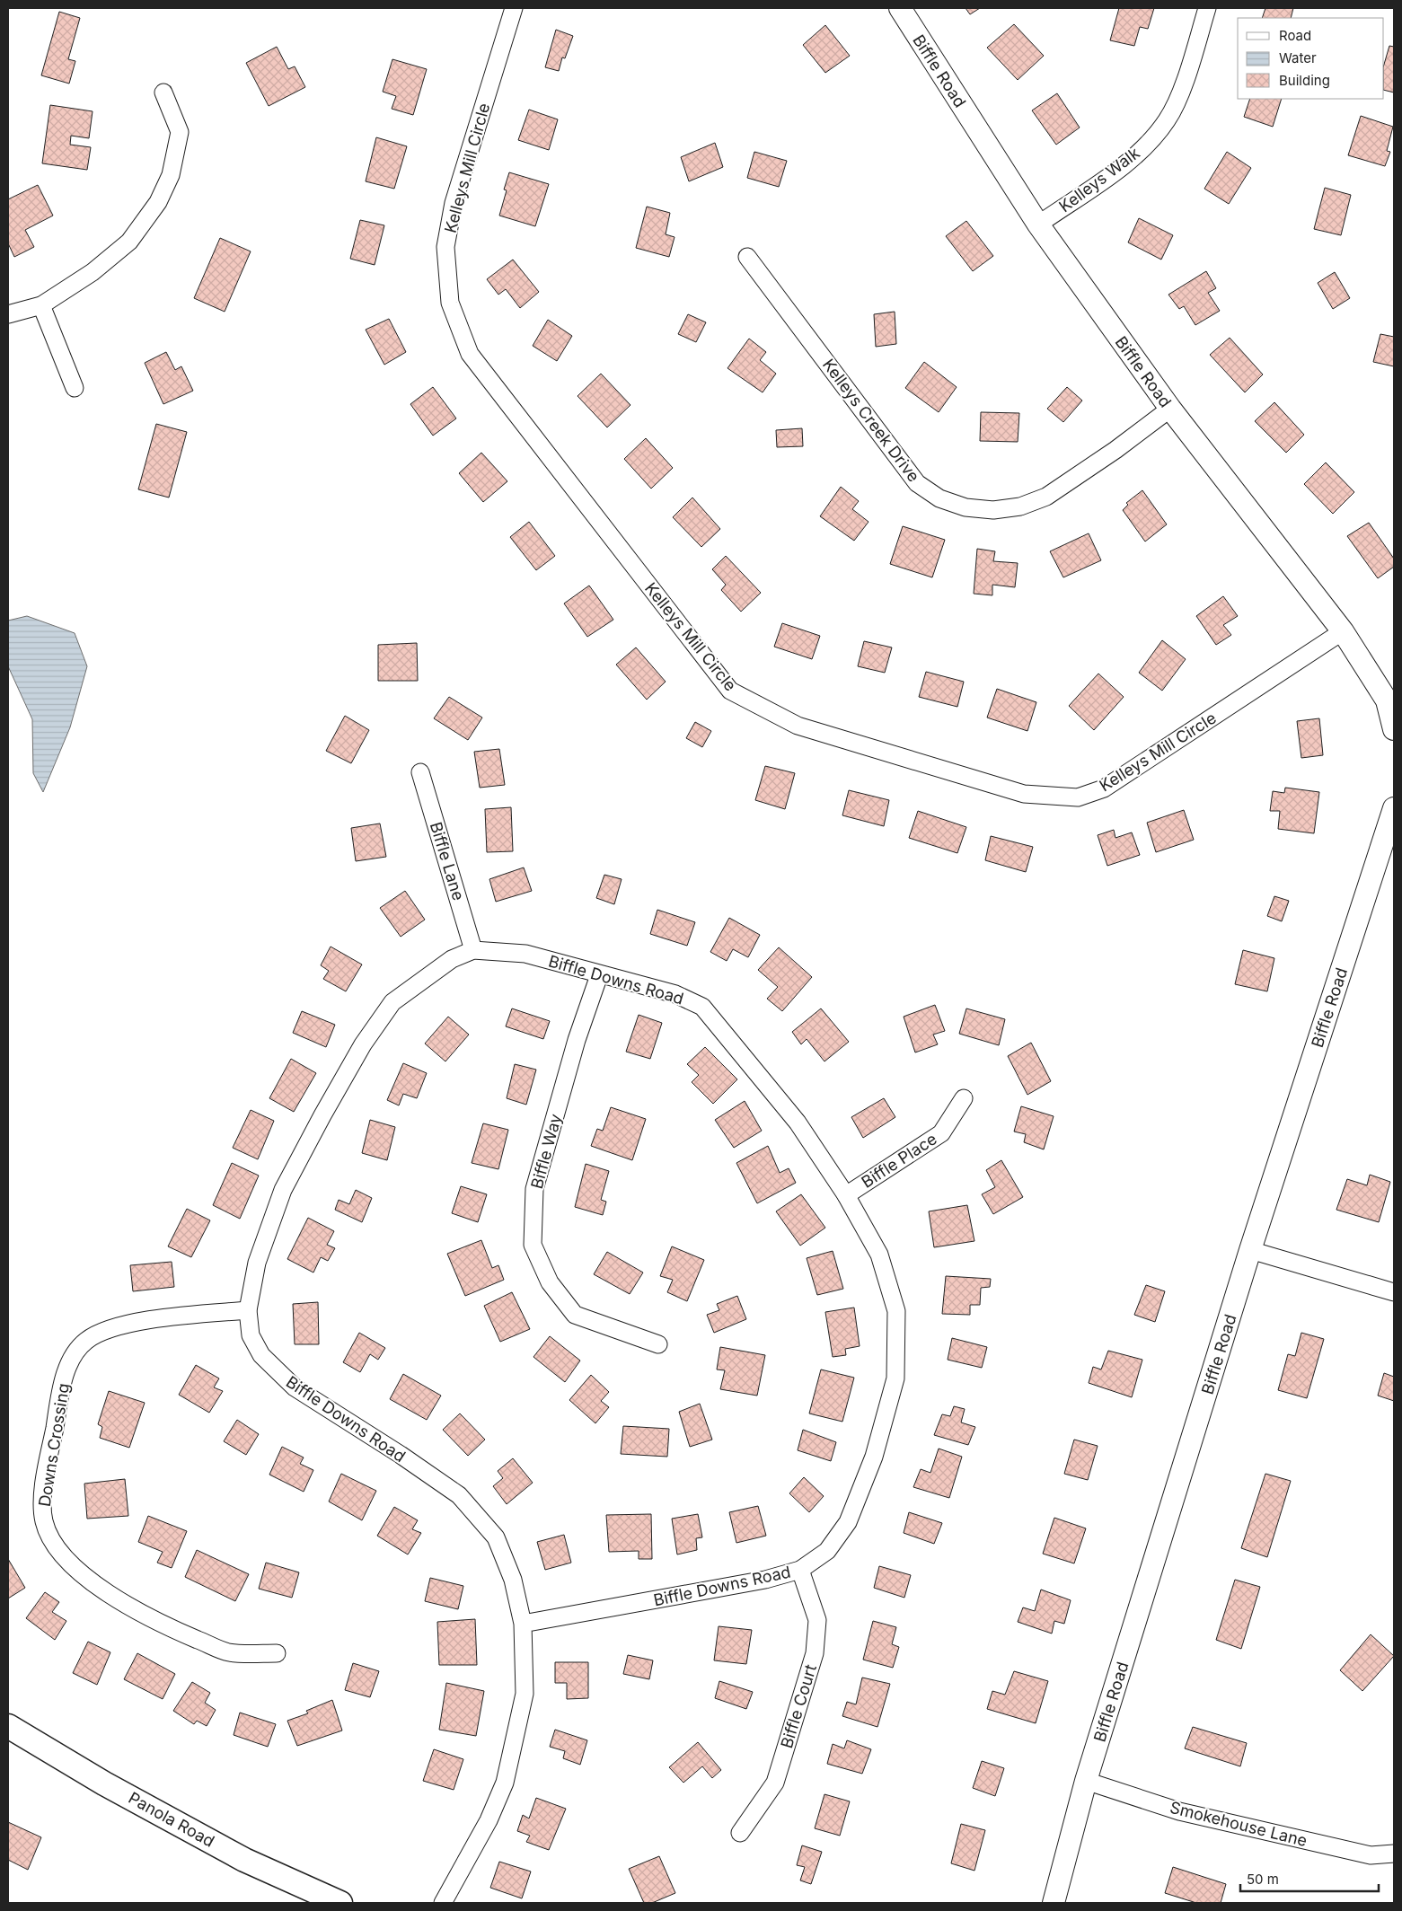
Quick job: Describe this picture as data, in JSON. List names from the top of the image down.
{
  "streets": {
    "main road": ["Panola Road"],
    "street": [
      "Biffle Road",
      "Kelleys Mill Circle",
      "Kelleys Walk",
      "Kelleys Creek Drive",
      "Biffle Lane",
      "Biffle Downs Road",
      "Biffle Way",
      "Biffle Place",
      "Downs Crossing",
      "Biffle Court",
      "Smokehouse Lane"
    ]
  },
  "crossings": [
    ["Biffle Road", "Kelleys Mill Circle"],
    ["Biffle Road", "Kelleys Walk"],
    ["Biffle Road", "Kelleys Creek Drive"],
    ["Biffle Road", "Smokehouse Lane"],
    ["Biffle Lane", "Biffle Downs Road"],
    ["Biffle Downs Road", "Biffle Way"],
    ["Biffle Downs Road", "Biffle Place"],
    ["Biffle Downs Road", "Downs Crossing"],
    ["Biffle Downs Road", "Biffle Court"]
  ],
  "legend": ["Road", "Water", "Building"],
  "scale_bar": "50 m"
}
